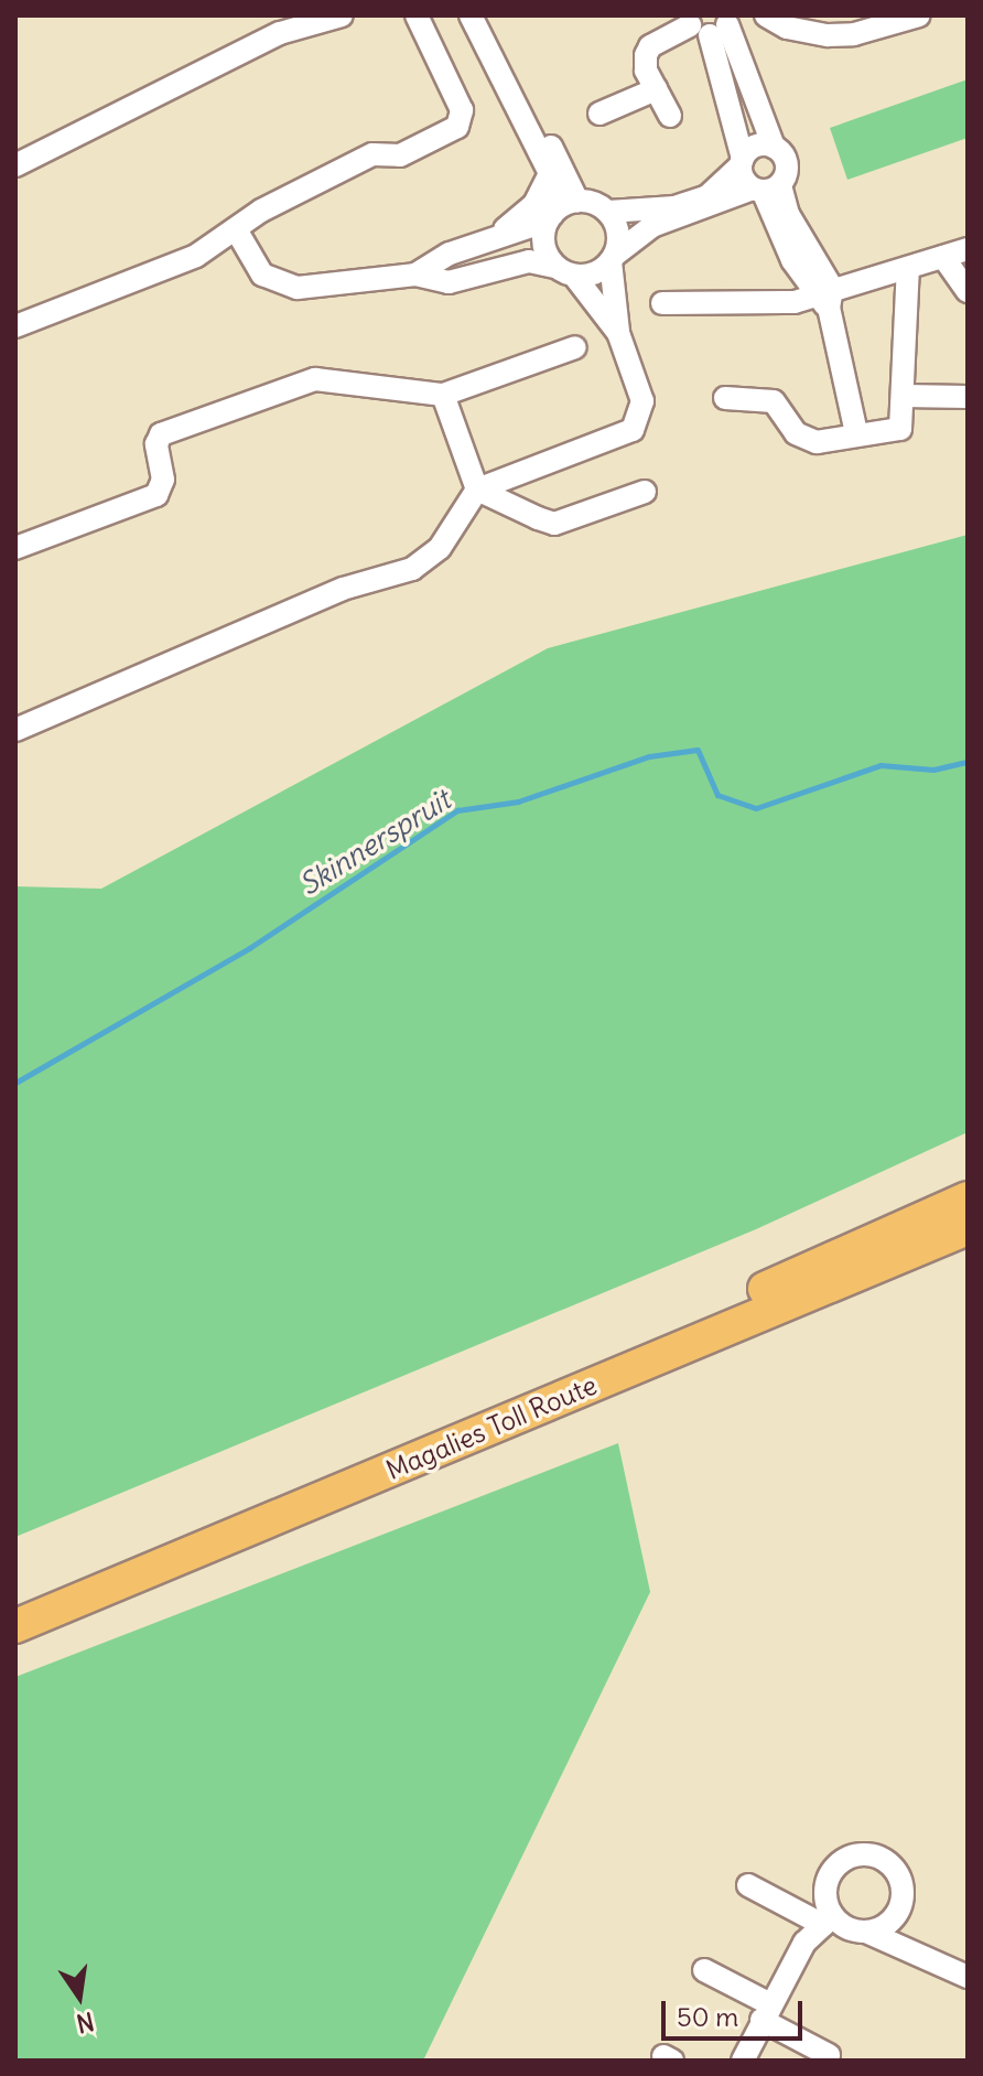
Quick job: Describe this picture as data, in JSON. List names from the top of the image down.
{
  "streets": {
    "highway": ["Magalies Toll Route"]
  },
  "water": ["Skinnerspruit"],
  "scale_bar": "50 m",
  "north": "bottom"
}
